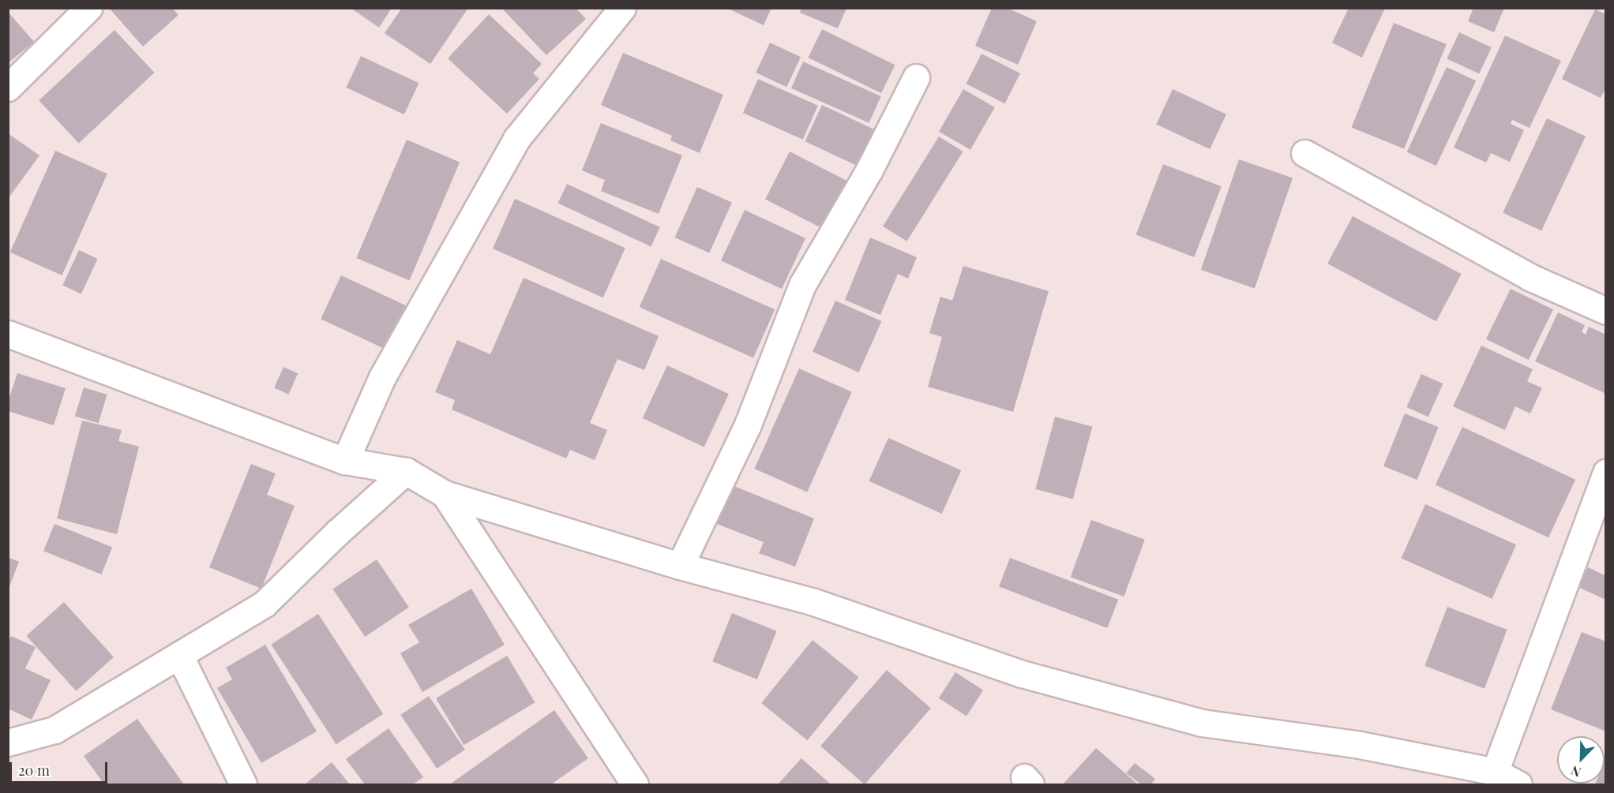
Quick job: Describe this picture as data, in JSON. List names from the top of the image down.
{
  "scale_bar": "20 m",
  "north": "bottom left"
}
